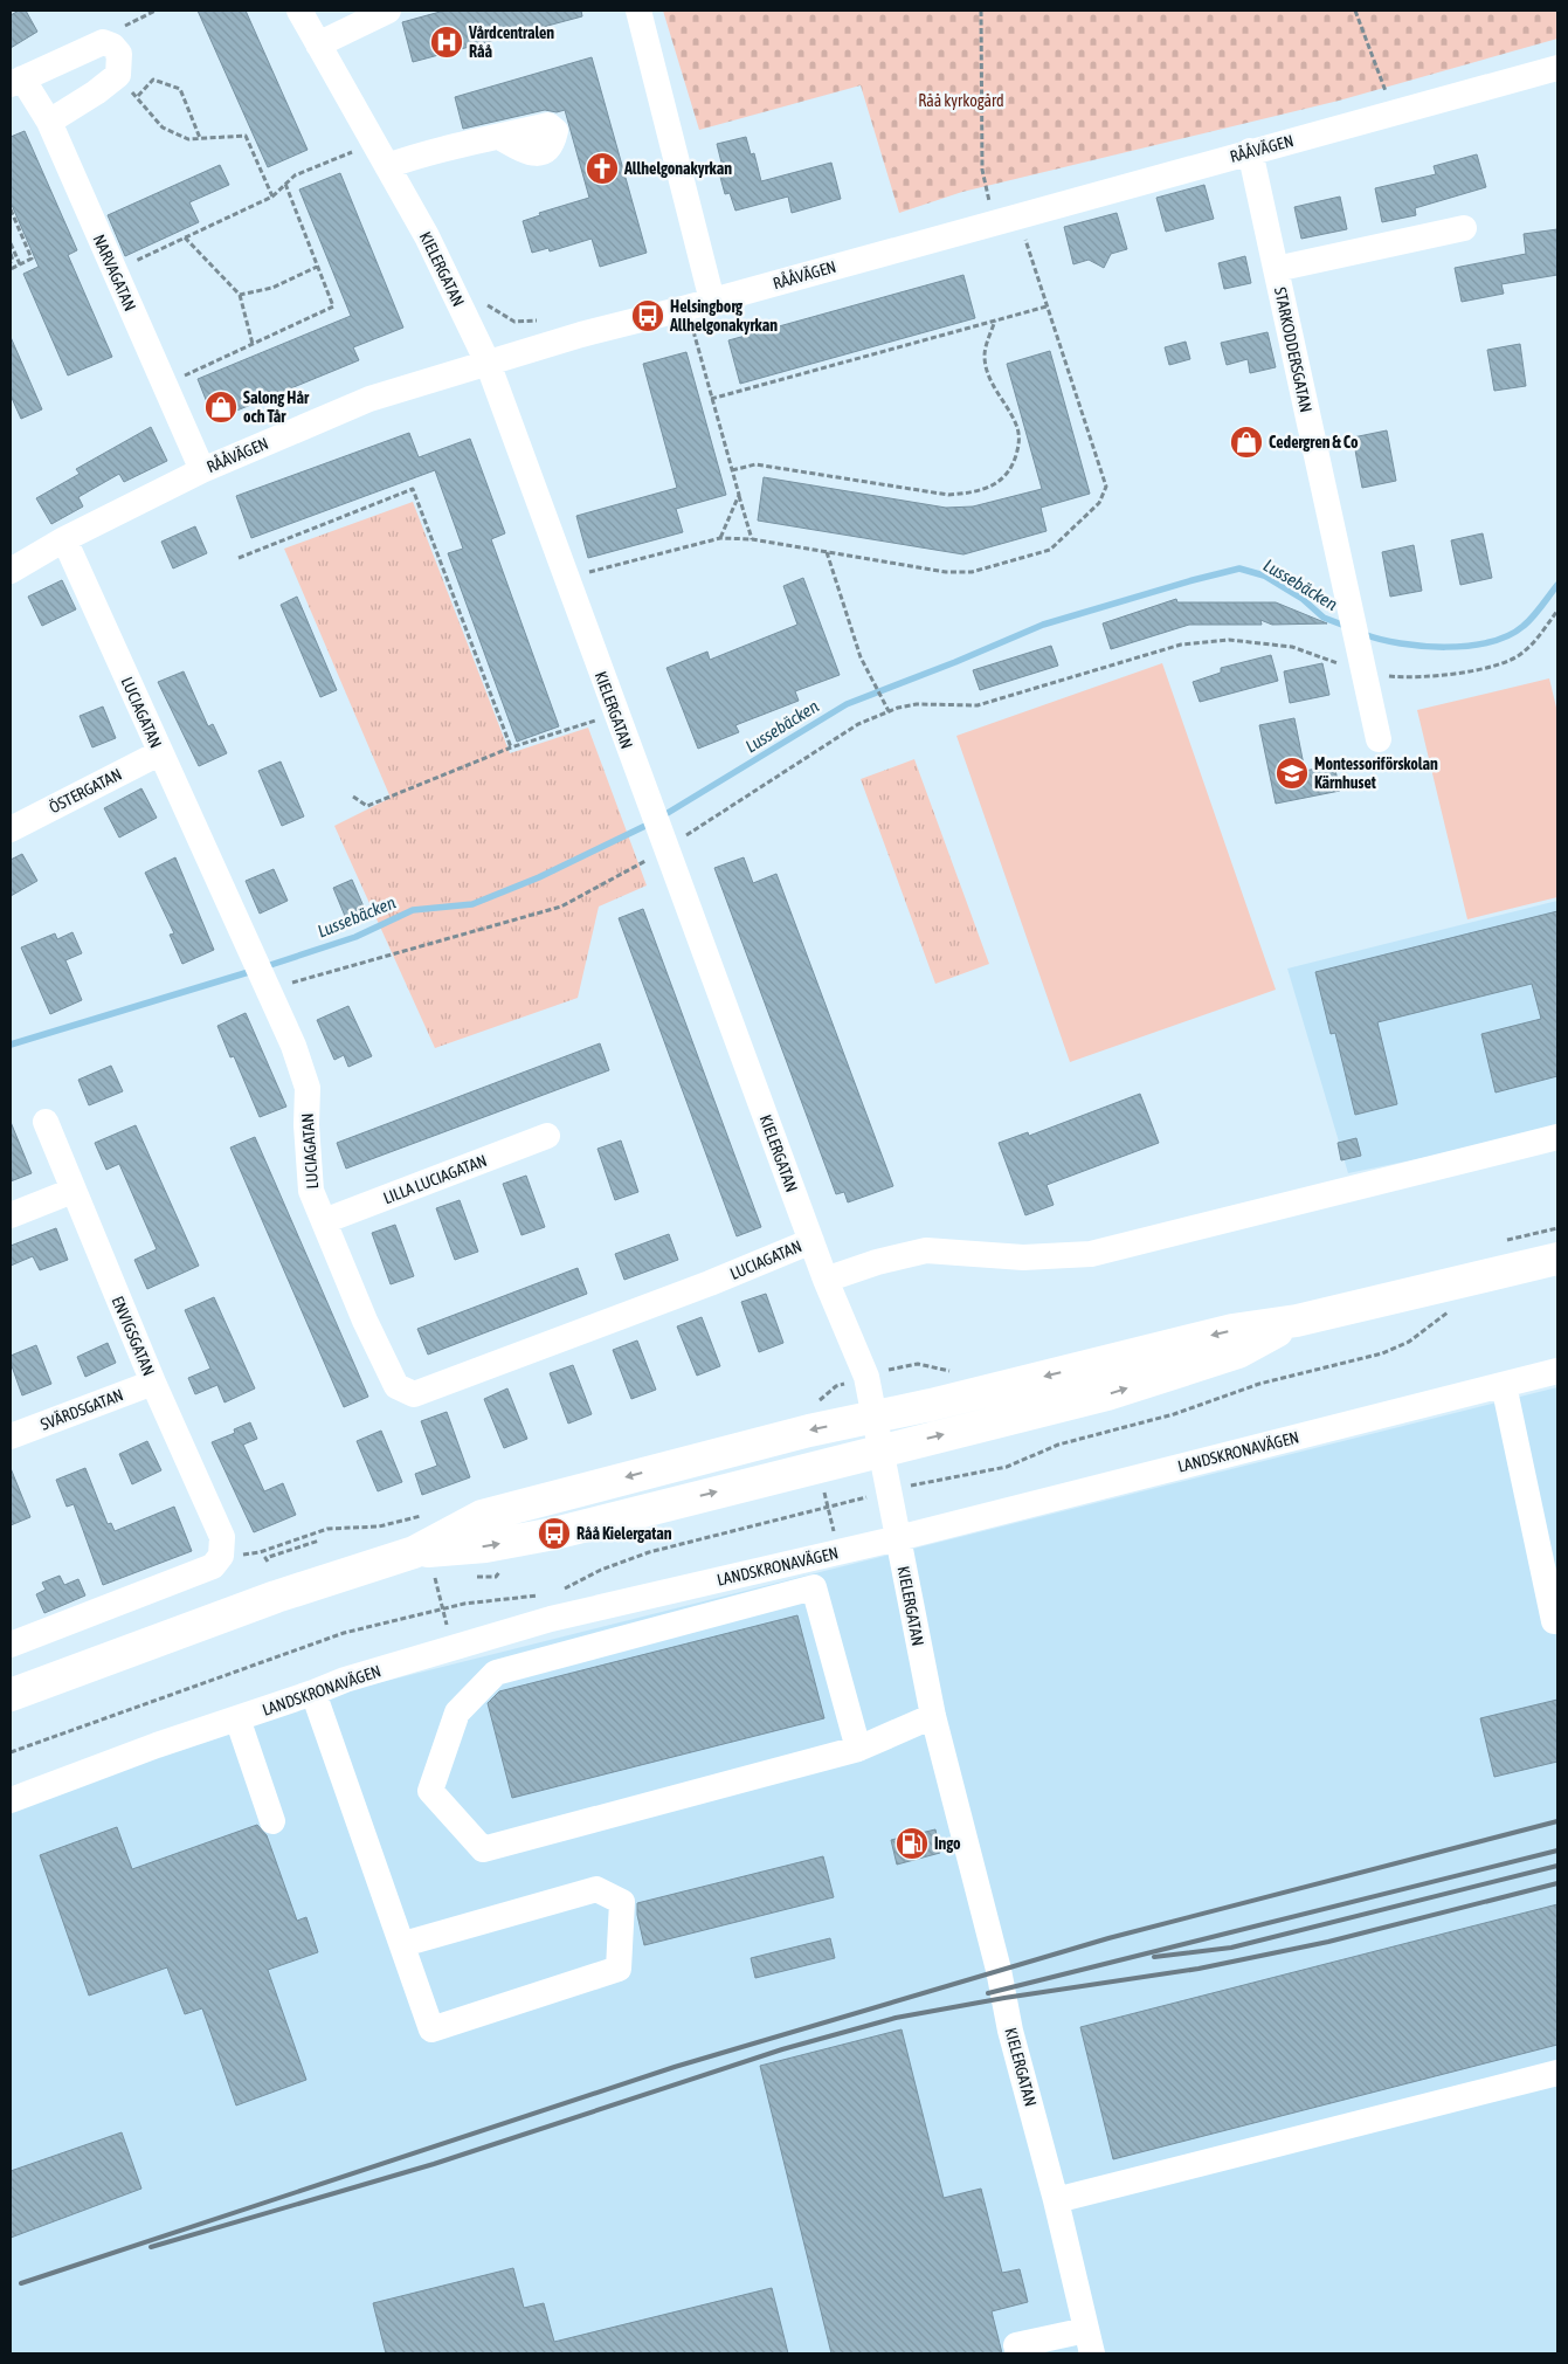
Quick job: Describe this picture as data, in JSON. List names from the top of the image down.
{
  "streets": {
    "street": [
      "RÅÅVÄGEN",
      "KIELERGATAN",
      "NARVAGATAN",
      "STARKODDERSGATAN",
      "LUCIAGATAN",
      "ÖSTERGATAN",
      "LILLA LUCIAGATAN",
      "ENVIGSGATAN",
      "SVÄRDSGATAN",
      "LANDSKRONAVÄGEN"
    ]
  },
  "crossings": [
    ["RÅÅVÄGEN", "KIELERGATAN"],
    ["RÅÅVÄGEN", "NARVAGATAN"],
    ["RÅÅVÄGEN", "STARKODDERSGATAN"],
    ["RÅÅVÄGEN", "LUCIAGATAN"],
    ["KIELERGATAN", "LUCIAGATAN"],
    ["KIELERGATAN", "LANDSKRONAVÄGEN"],
    ["LUCIAGATAN", "ÖSTERGATAN"],
    ["LUCIAGATAN", "LILLA LUCIAGATAN"],
    ["ENVIGSGATAN", "SVÄRDSGATAN"]
  ],
  "water": ["Lussebäcken"],
  "parks": ["Råå kyrkogård"],
  "places": {
    "hospital": ["Vårdcentralen Råå"],
    "church": ["Allhelgonakyrkan"],
    "bus stop": ["Helsingborg Allhelgonakyrkan", "Råå Kielergatan"],
    "shop": ["Salong Hår och Tår", "Cedergren & Co"],
    "school or university": ["Montessoriförskolan Kärnhuset"],
    "fuel station": ["Ingo"]
  }
}
